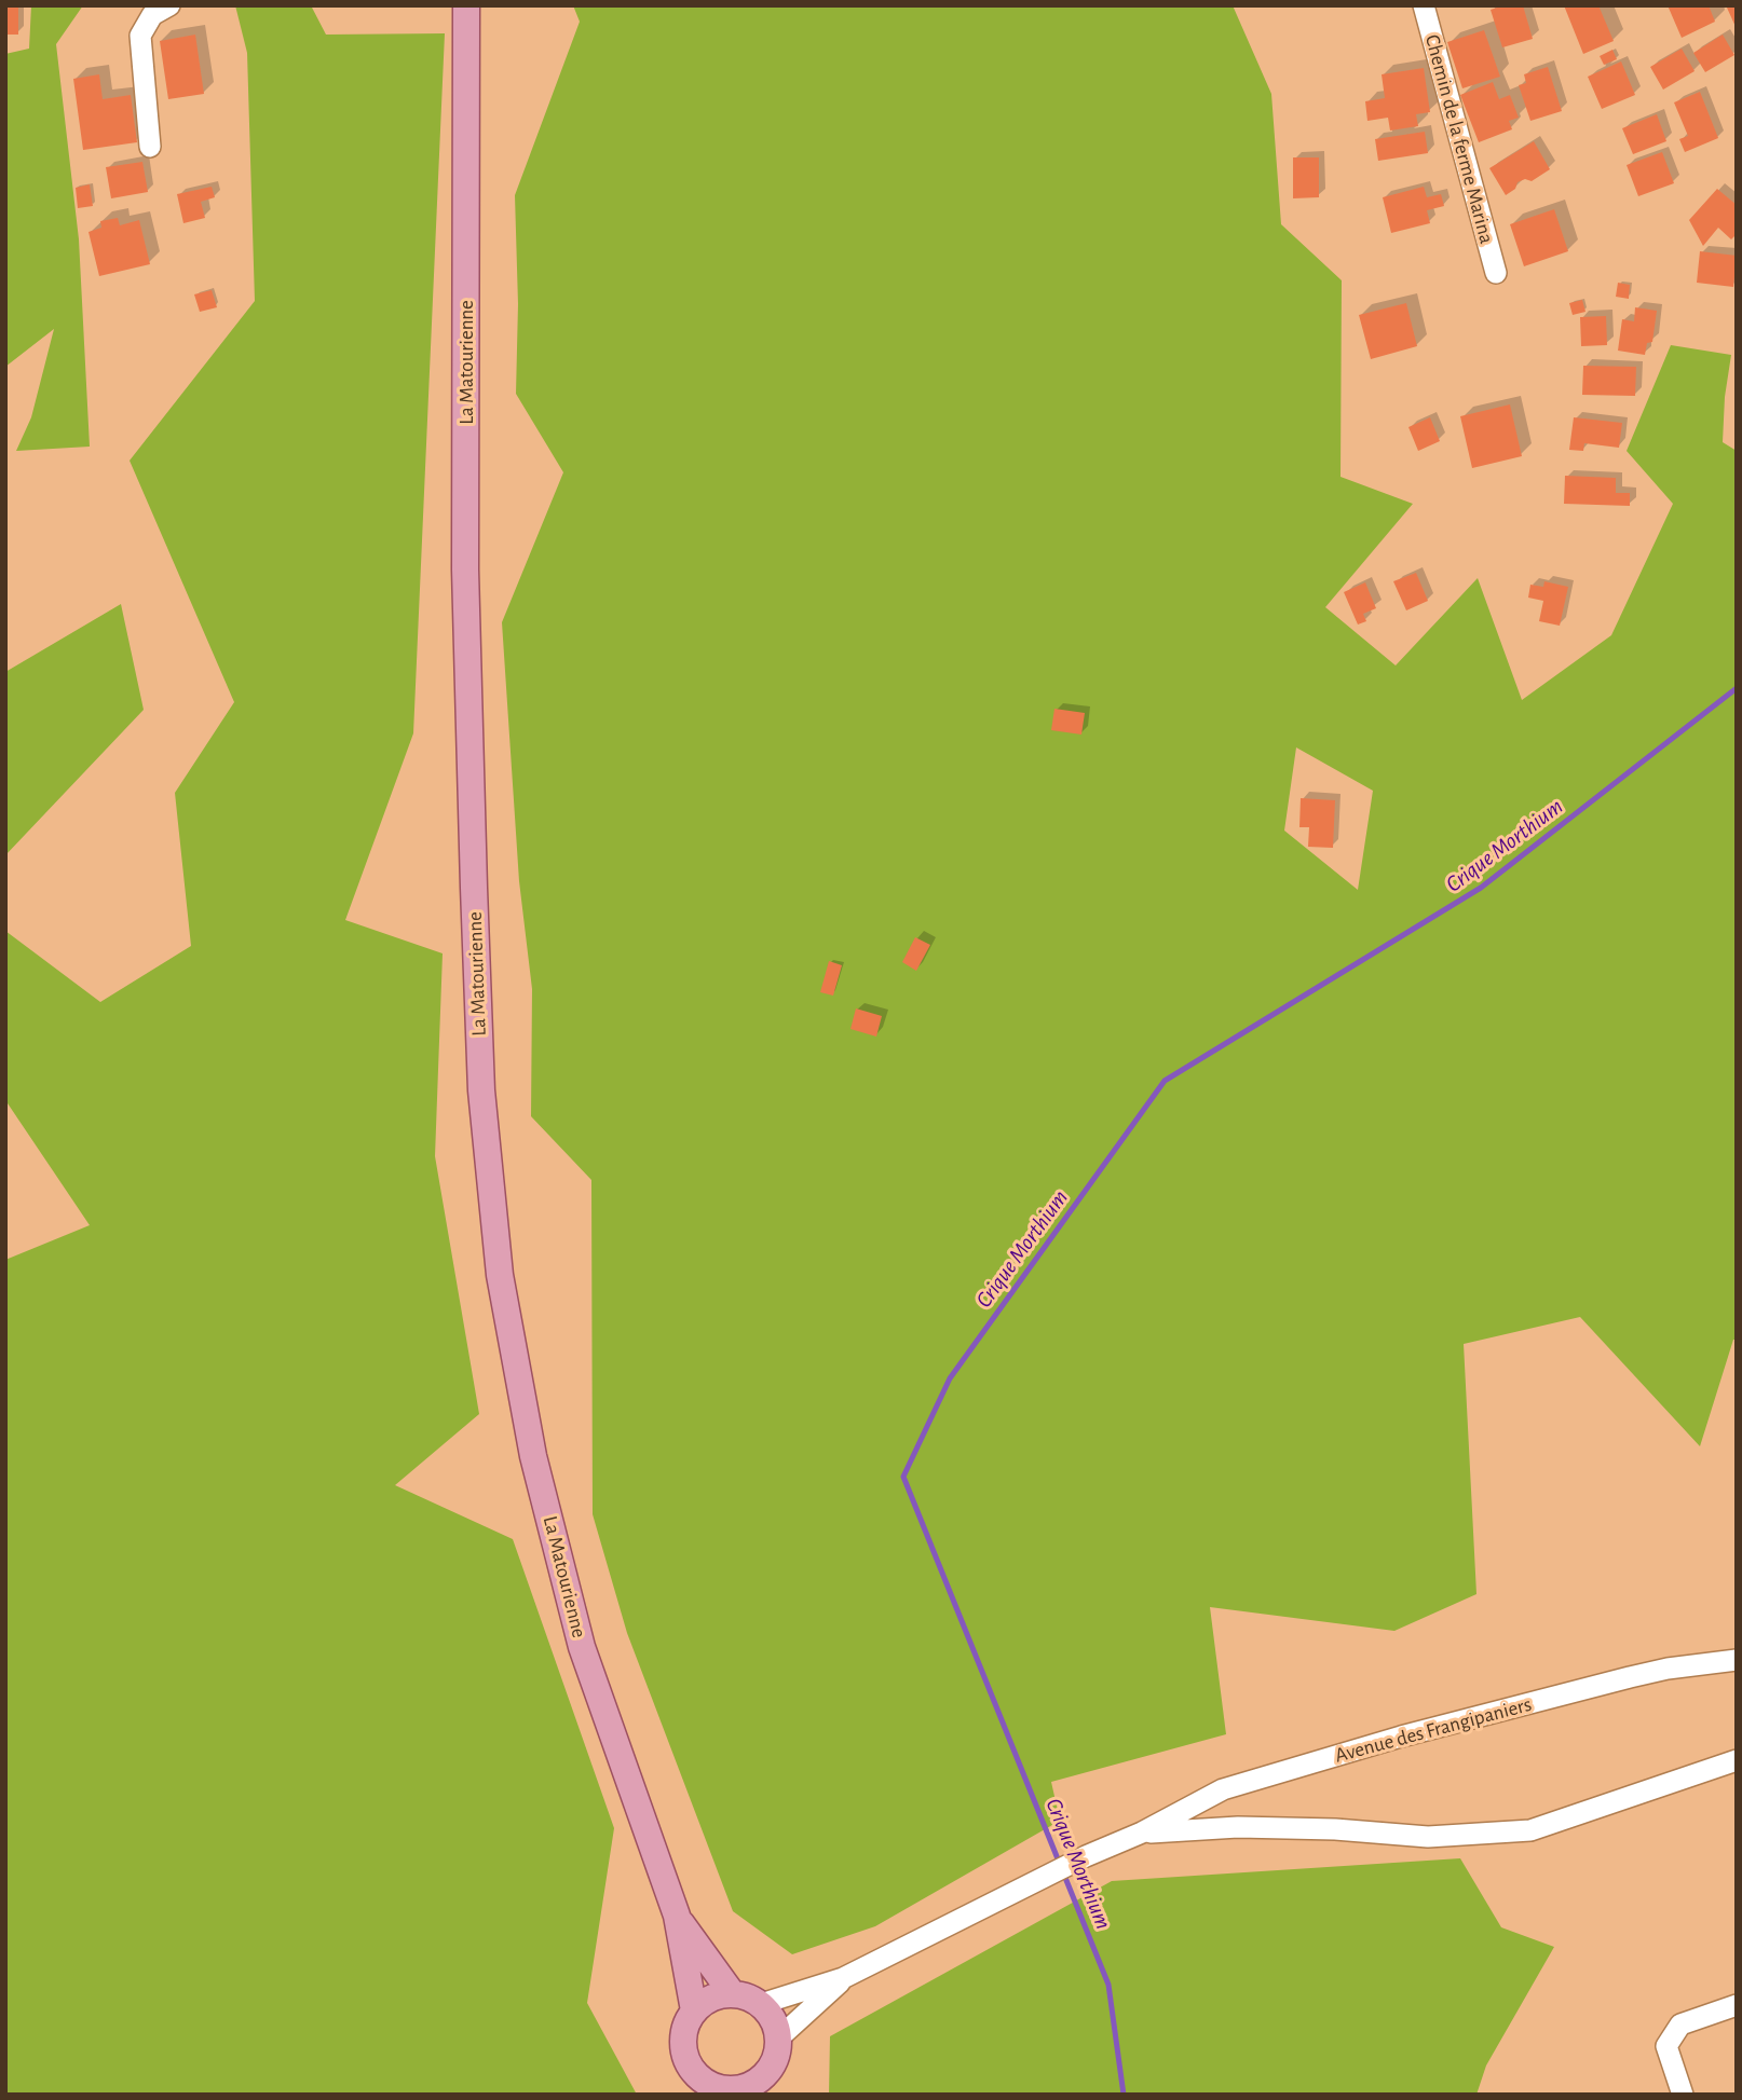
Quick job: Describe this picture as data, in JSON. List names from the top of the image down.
{
  "streets": {
    "main road": ["La Matourienne"],
    "street": ["Chemin de la ferme Marina", "Avenue des Frangipaniers"]
  },
  "crossings": [
    ["La Matourienne", "Avenue des Frangipaniers"]
  ],
  "water": ["Crique Morthium"]
}
